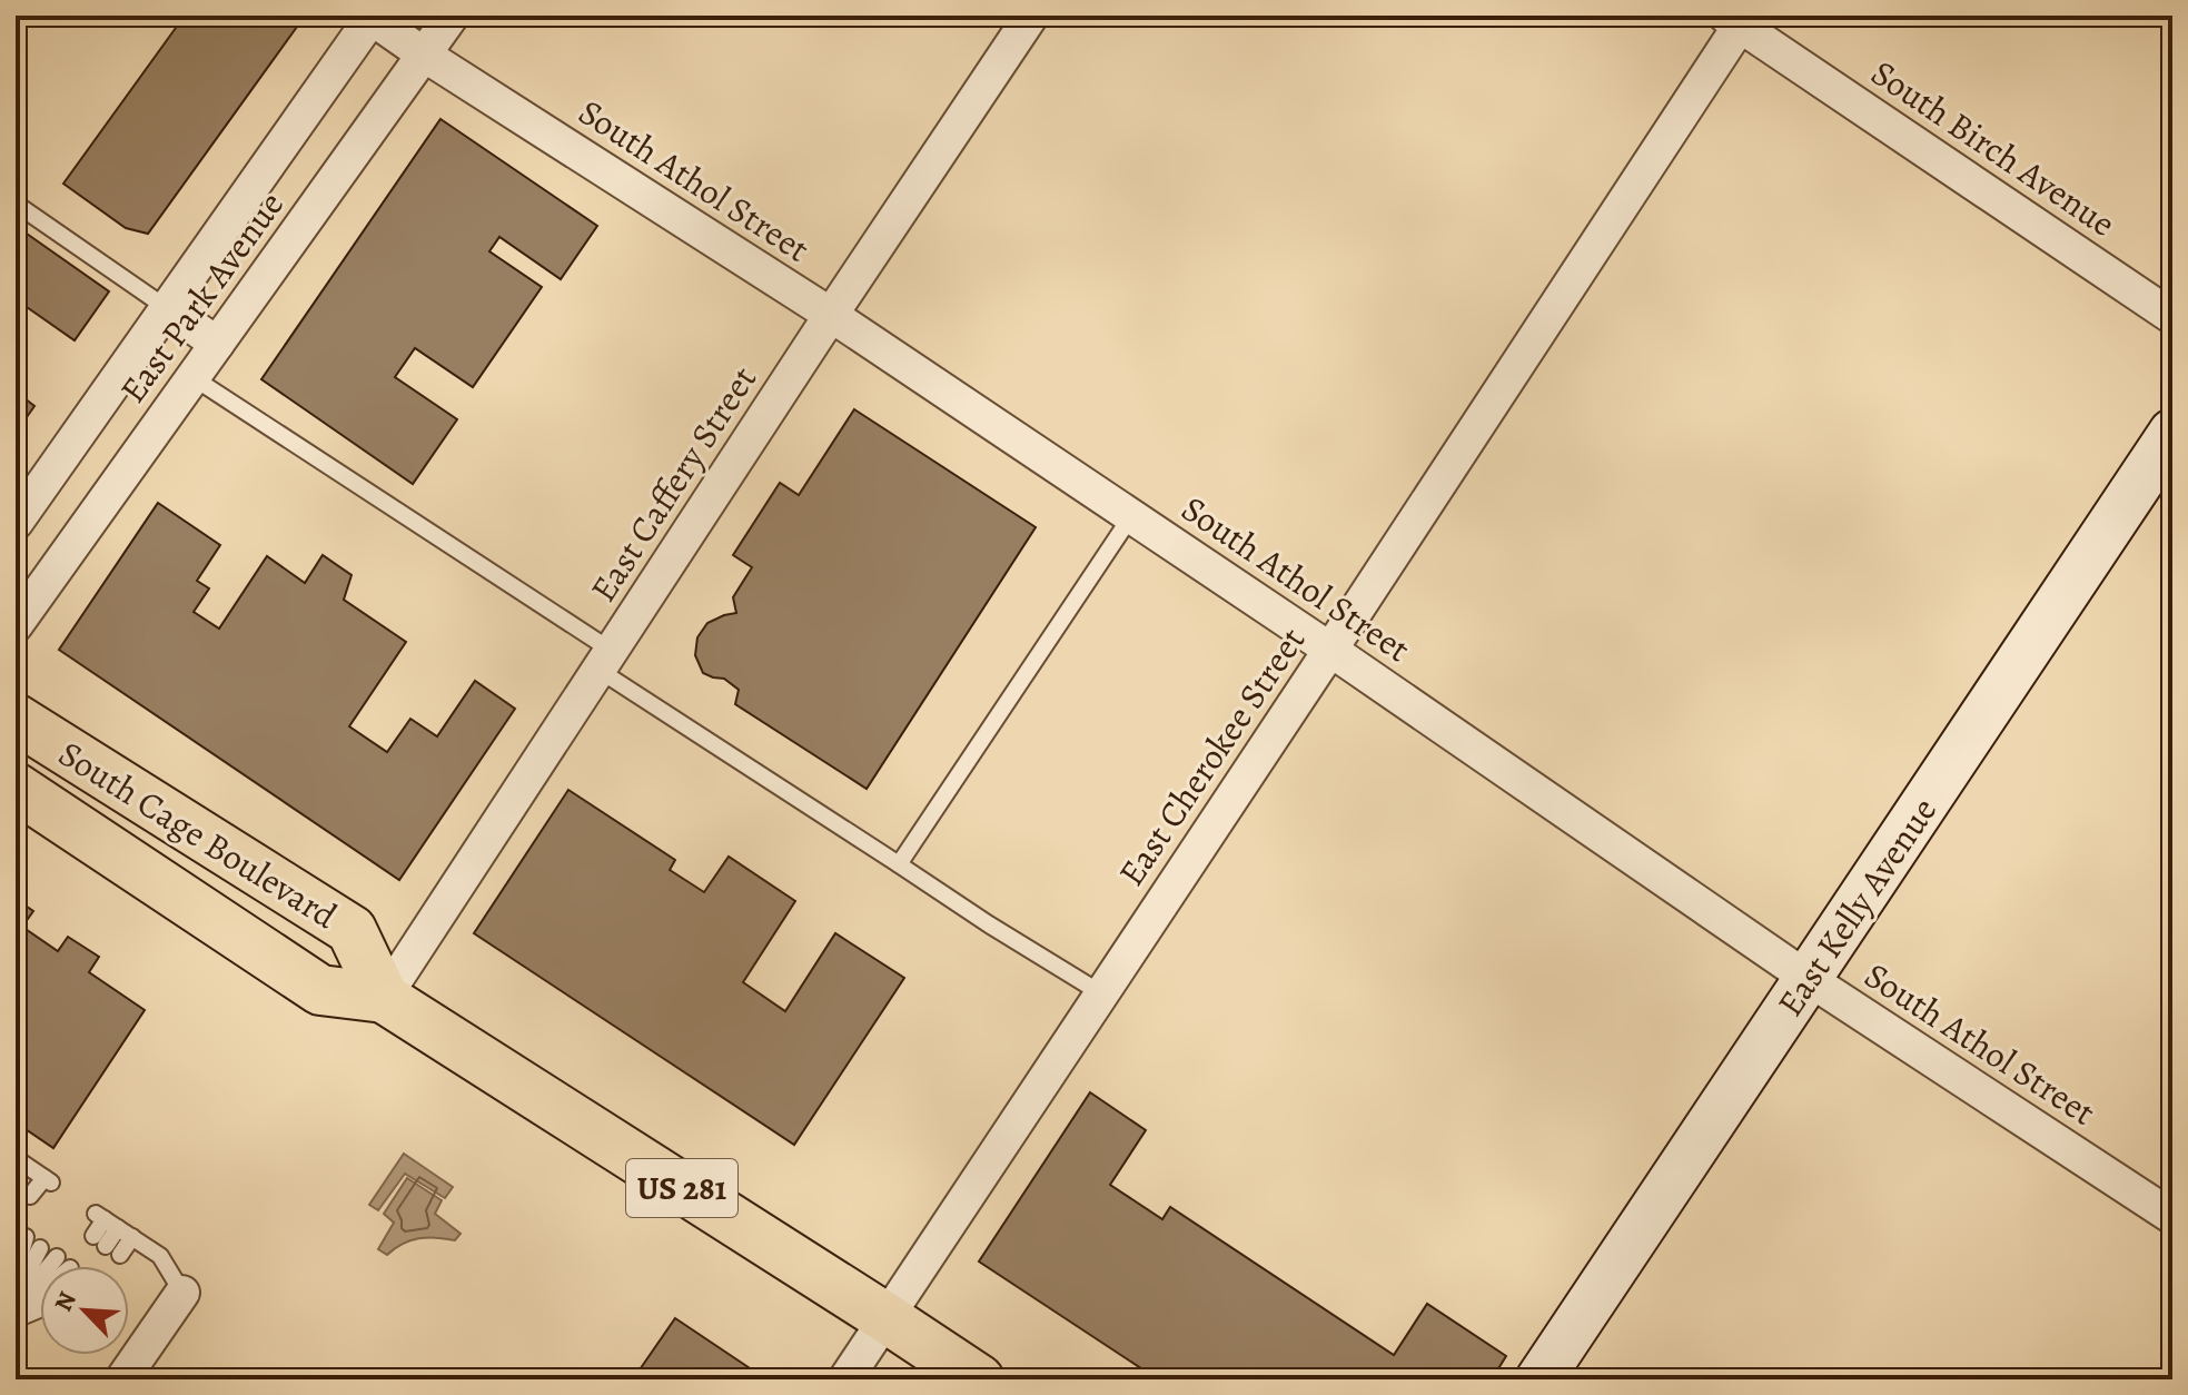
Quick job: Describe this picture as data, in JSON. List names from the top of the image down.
{
  "streets": {
    "main road": ["South Cage Boulevard", "US 281"],
    "street": [
      "South Birch Avenue",
      "South Athol Street",
      "East Park Avenue",
      "East Caffery Street",
      "East Cherokee Street",
      "East Kelly Avenue"
    ]
  },
  "crossings": [
    ["South Birch Avenue", "East Cherokee Street"],
    ["South Athol Street", "East Park Avenue"],
    ["South Athol Street", "East Caffery Street"],
    ["South Athol Street", "East Cherokee Street"],
    ["South Athol Street", "East Kelly Avenue"],
    ["East Caffery Street", "South Cage Boulevard"],
    ["East Caffery Street", "US 281"],
    ["East Cherokee Street", "US 281"],
    ["South Cage Boulevard", "US 281"]
  ],
  "north": "top left"
}
